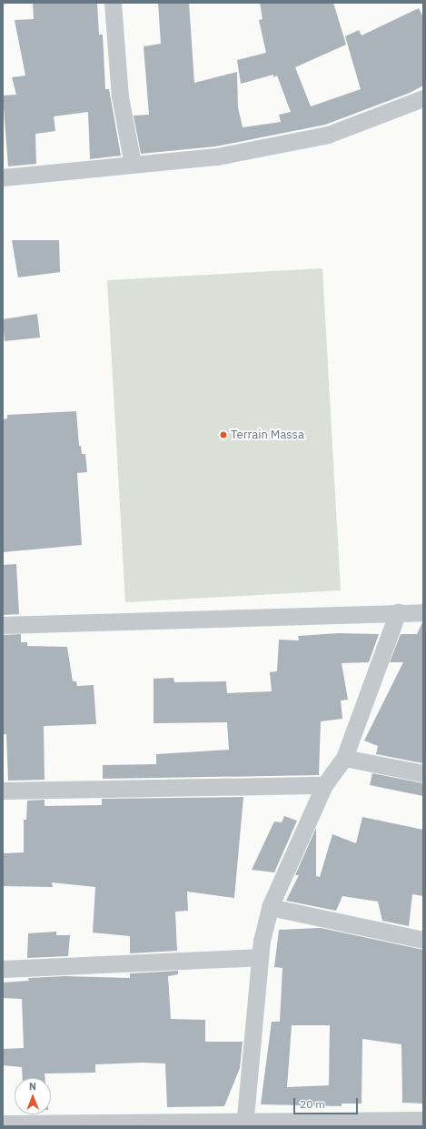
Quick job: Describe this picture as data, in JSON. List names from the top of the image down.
{
  "places": ["Terrain Massa"],
  "scale_bar": "20 m",
  "north": "top"
}
